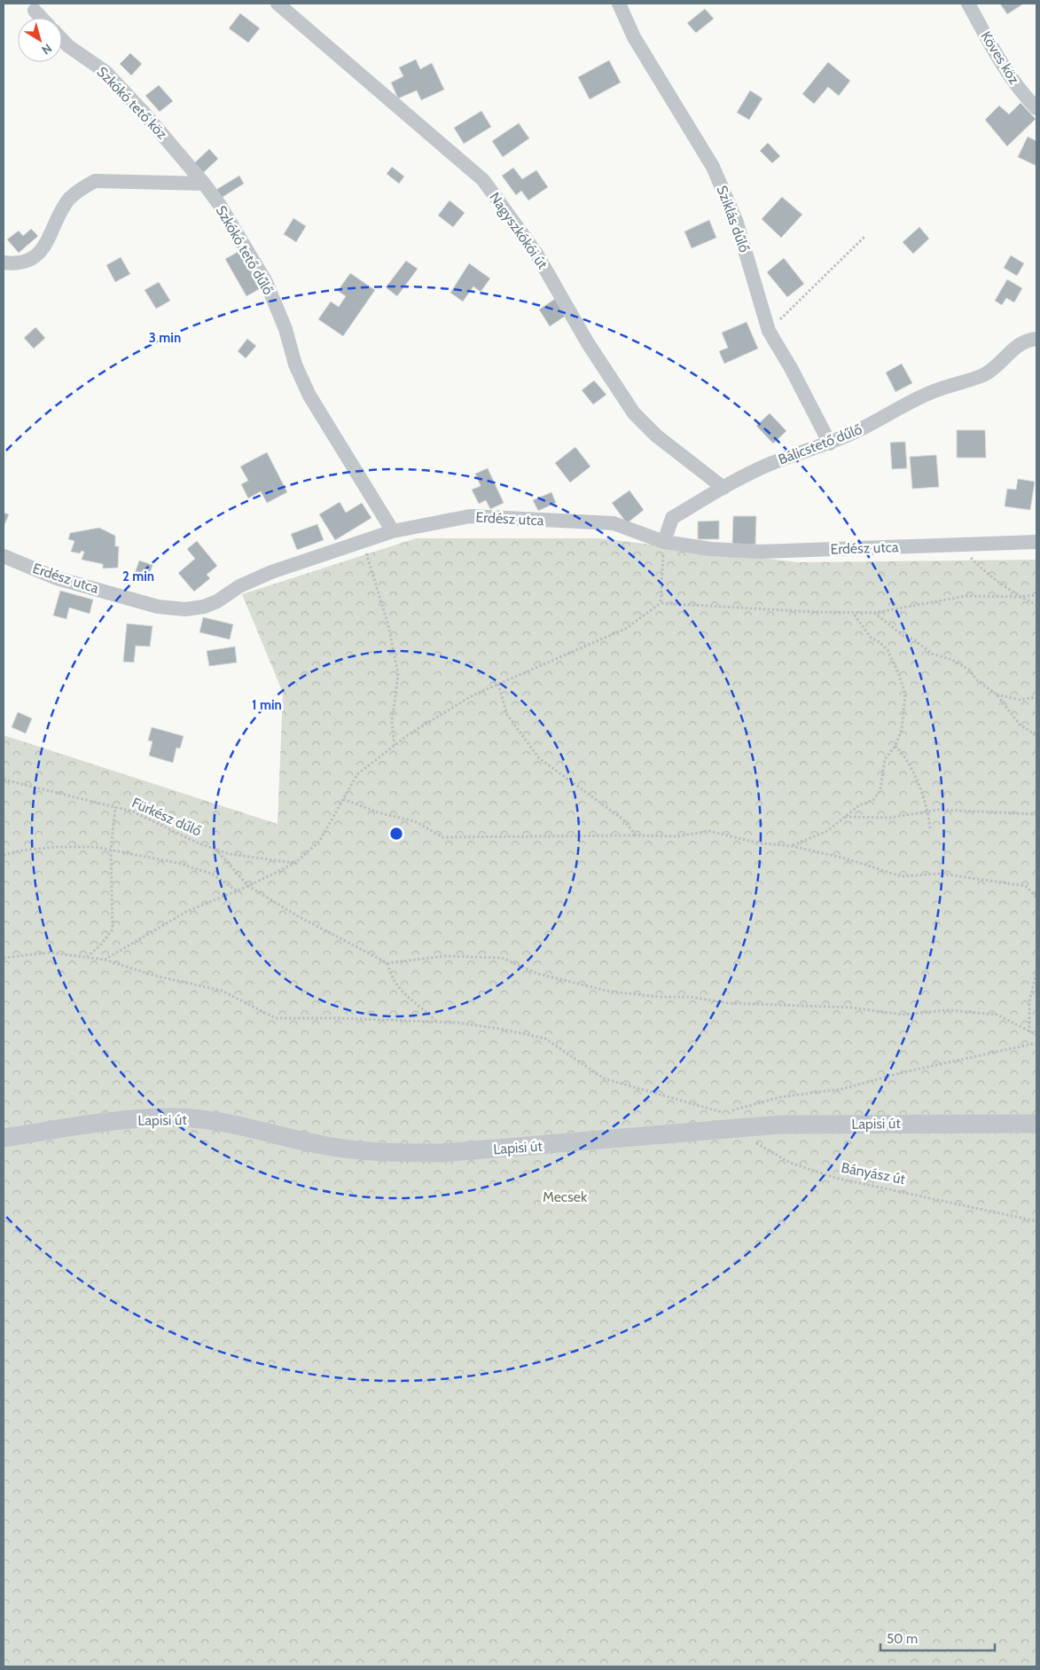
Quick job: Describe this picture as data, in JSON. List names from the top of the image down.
{
  "streets": {
    "street": [
      "Köves köz",
      "Szkókó tető köz",
      "Sziklás dűlő",
      "Nagyszkókói út",
      "Szkókó tető dűlő",
      "Bálicstető dűlő",
      "Erdész utca",
      "Lapisi út"
    ],
    "path": ["Fürkész dűlő", "Bányász út"]
  },
  "crossings": [
    ["Szkókó tető köz", "Szkókó tető dűlő"],
    ["Sziklás dűlő", "Bálicstető dűlő"],
    ["Nagyszkókói út", "Bálicstető dűlő"],
    ["Szkókó tető dűlő", "Erdész utca"],
    ["Bálicstető dűlő", "Erdész utca"],
    ["Lapisi út", "Bányász út"]
  ],
  "parks": ["Mecsek"],
  "scale_bar": "50 m",
  "north": "bottom right",
  "rings": ["3 min", "2 min", "1 min"]
}
